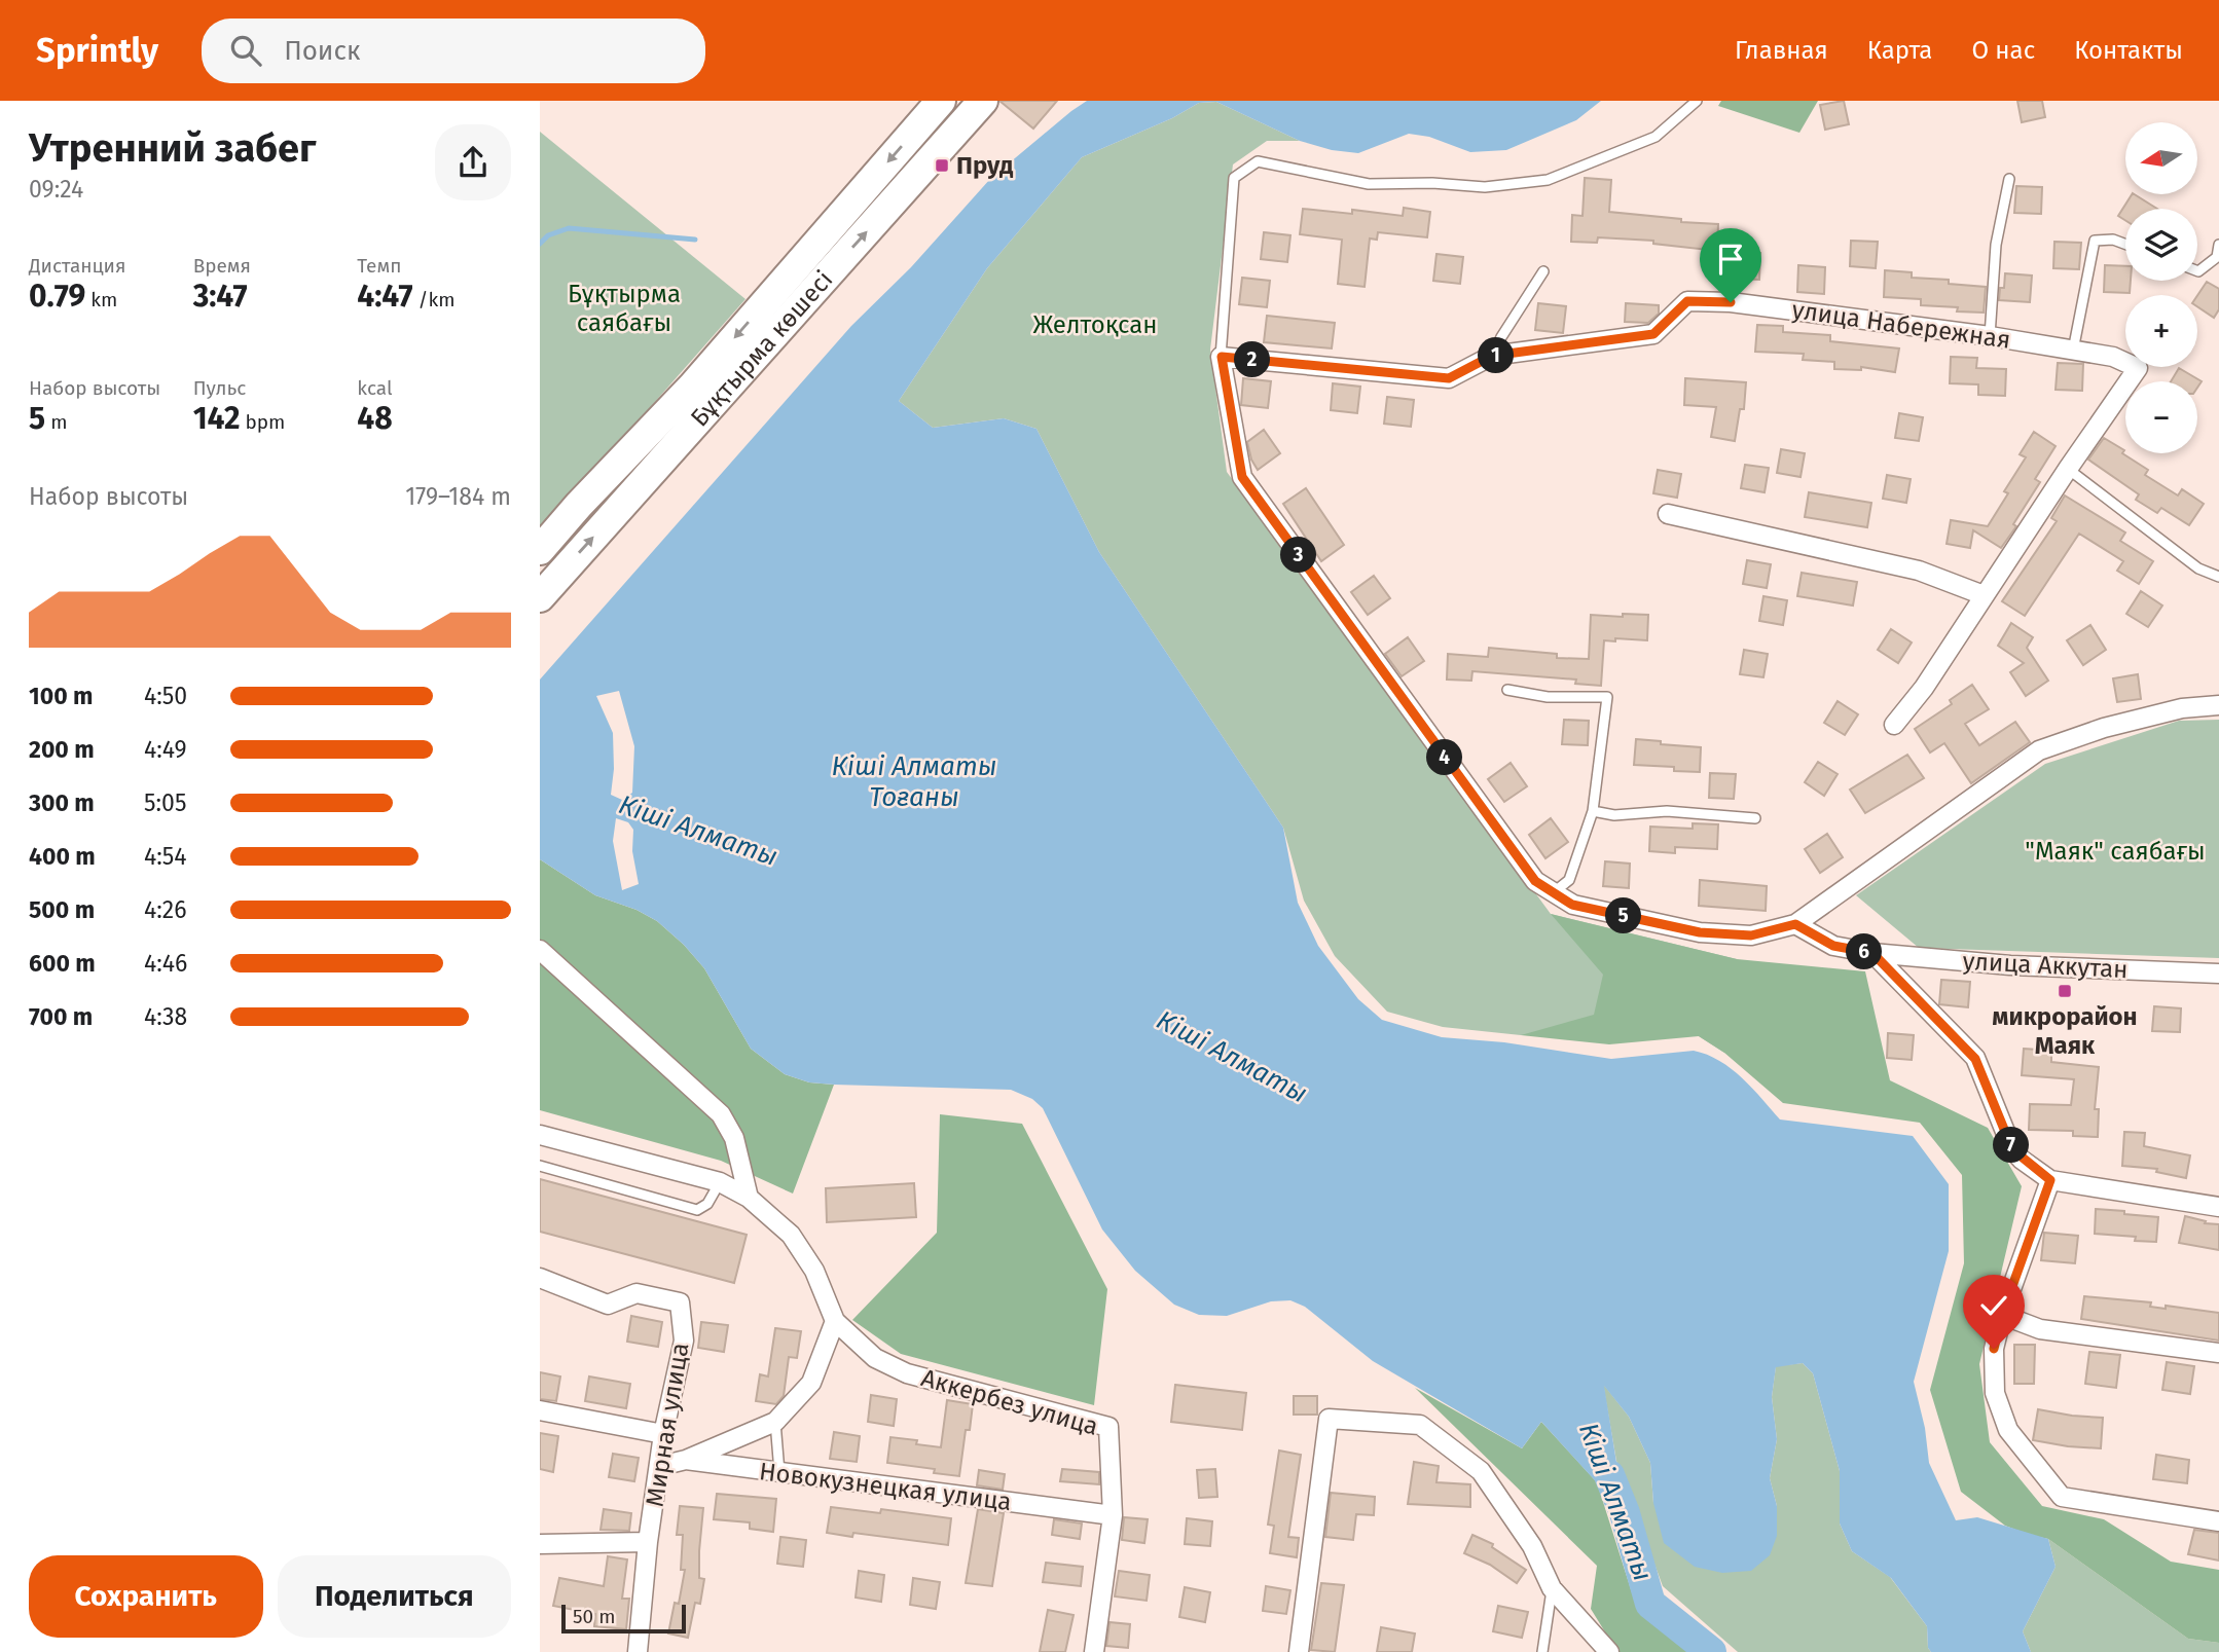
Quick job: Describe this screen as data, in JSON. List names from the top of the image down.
{
  "streets": {
    "main road": ["Бұқтырма көшесі"],
    "street": [
      "улица Набережная",
      "улица Аккутан",
      "Аккербез улица",
      "Мирная улица",
      "Новокузнецкая улица"
    ]
  },
  "crossings": [
    ["Аккербез улица", "Новокузнецкая улица"],
    ["Мирная улица", "Новокузнецкая улица"]
  ],
  "water": ["Кіші Алматы Тоғаны", "Кіші Алматы"],
  "parks": ["Бұқтырма саябағы", "Желтоқсан", "\"Маяк\" саябағы"],
  "places": {
    "transit": ["Пруд", "микрорайон Маяк"]
  },
  "scale_bar": "50 m",
  "north": "left",
  "page": {
    "header": "Sprintly",
    "search": "Поиск",
    "nav": [
      "Главная",
      "Карта",
      "О нас",
      "Контакты"
    ],
    "heading": ["Утренний забег", "09:24"],
    "map_buttons": ["+", "−"],
    "stats": [
      ["Дистанция", "0.79 km"],
      ["Время", "3:47"],
      ["Темп", "4:47 /km"],
      ["Набор высоты", "5 m"],
      ["Пульс", "142 bpm"],
      ["kcal", "48"]
    ],
    "pins": [
      "1",
      "2",
      "3",
      "4",
      "5",
      "6",
      "7"
    ],
    "chart": ["Набор высоты", "179–184 m"],
    "list": [
      {
        "name": "100 m",
        "note": "4:50"
      },
      {
        "name": "200 m",
        "note": "4:49"
      },
      {
        "name": "300 m",
        "note": "5:05"
      },
      {
        "name": "400 m",
        "note": "4:54"
      },
      {
        "name": "500 m",
        "note": "4:26"
      },
      {
        "name": "600 m",
        "note": "4:46"
      },
      {
        "name": "700 m",
        "note": "4:38"
      }
    ],
    "buttons": ["Сохранить", "Поделиться"],
    "scale": "50 m"
  }
}
